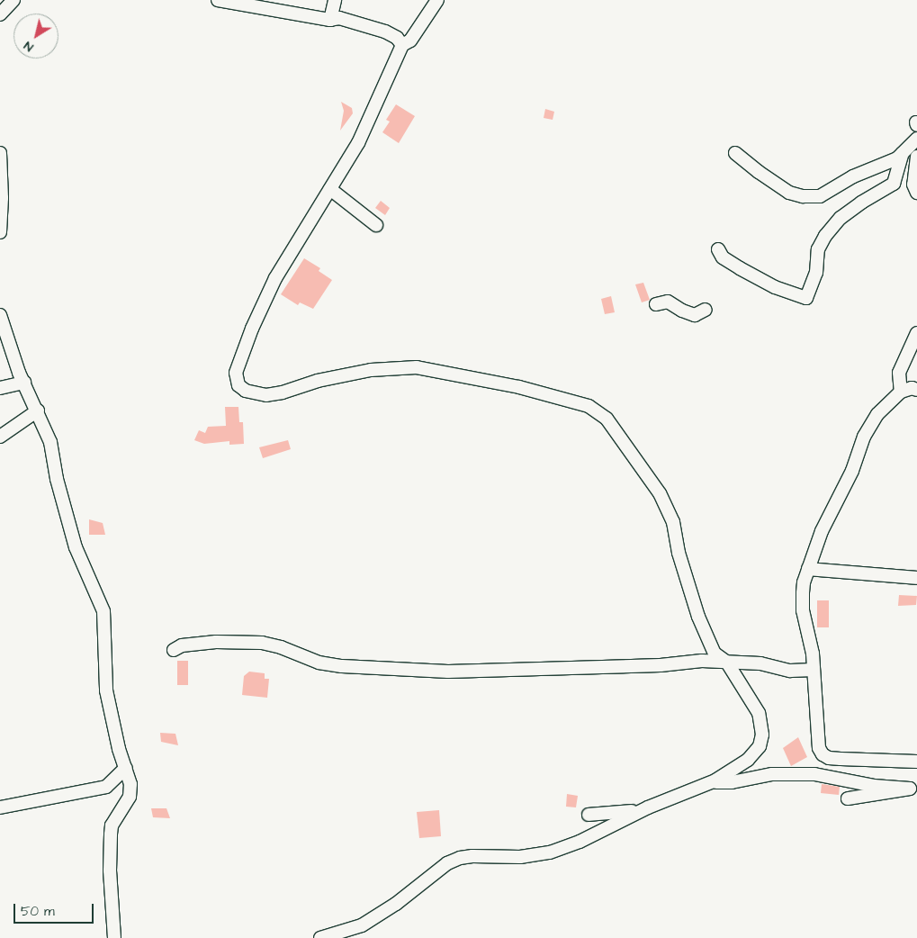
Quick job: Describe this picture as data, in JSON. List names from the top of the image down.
{
  "scale_bar": "50 m",
  "north": "bottom left"
}
